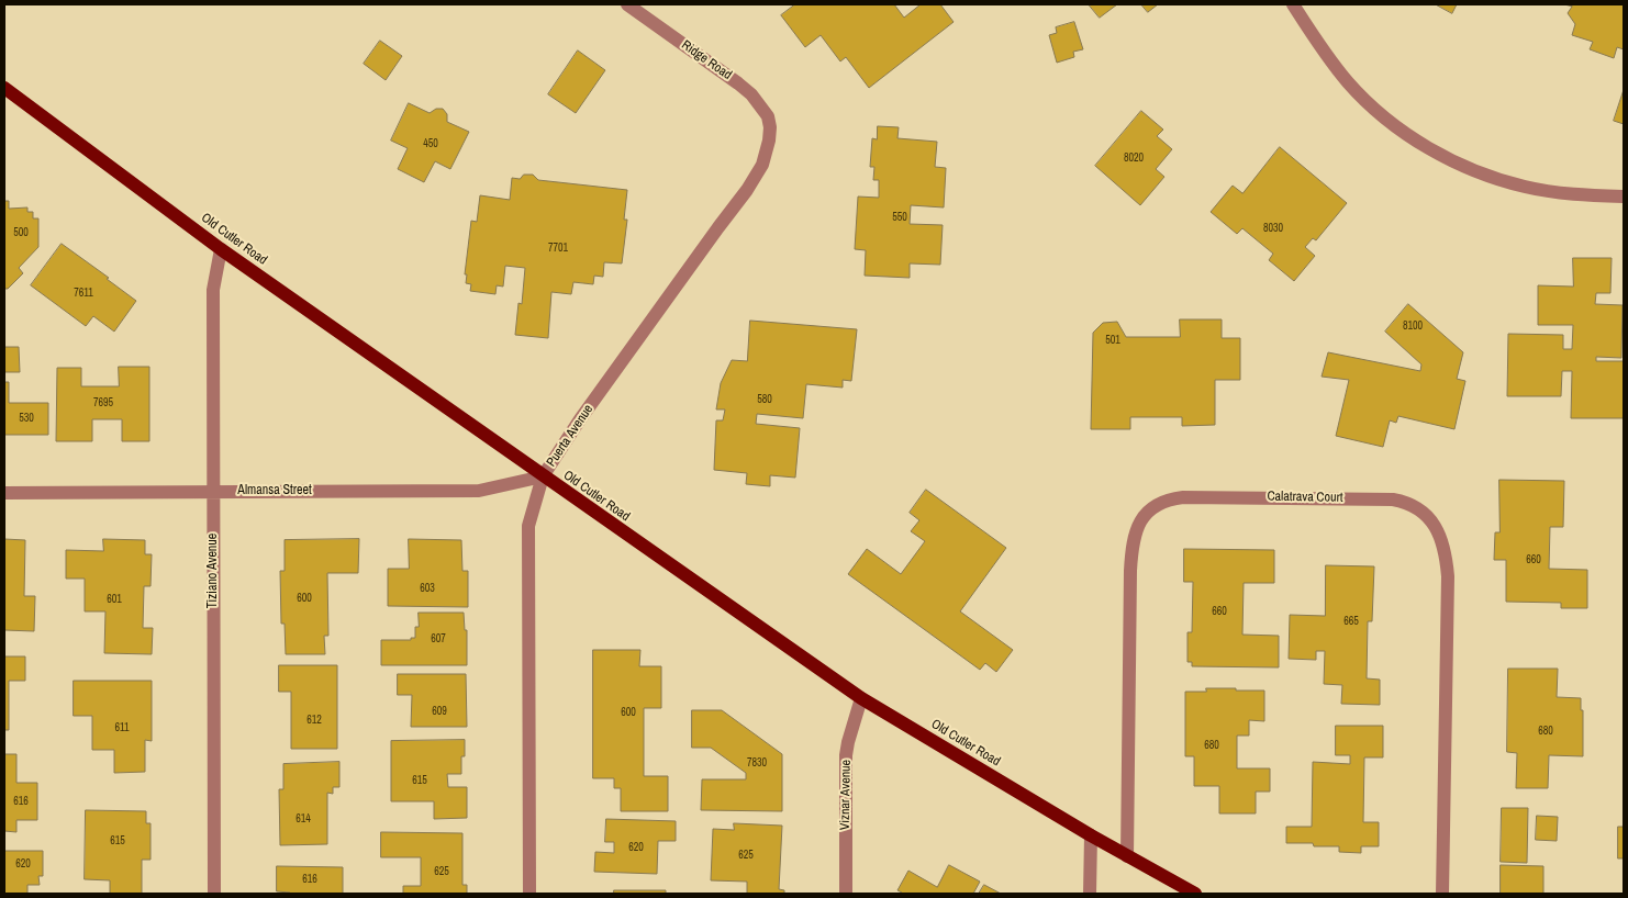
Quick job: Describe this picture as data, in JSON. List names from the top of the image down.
{
  "streets": {
    "main road": ["Old Cutler Road"],
    "street": [
      "Ridge Road",
      "Puerta Avenue",
      "Almansa Street",
      "Calatrava Court",
      "Tiziano Avenue",
      "Viznar Avenue"
    ]
  },
  "crossings": [
    ["Ridge Road", "Puerta Avenue"],
    ["Old Cutler Road", "Puerta Avenue"],
    ["Old Cutler Road", "Almansa Street"],
    ["Old Cutler Road", "Calatrava Court"],
    ["Old Cutler Road", "Tiziano Avenue"],
    ["Old Cutler Road", "Viznar Avenue"],
    ["Puerta Avenue", "Almansa Street"],
    ["Almansa Street", "Tiziano Avenue"]
  ],
  "house_numbers": [
    "450",
    "8020",
    "550",
    "8030",
    "500",
    "7701",
    "7611",
    "8100",
    "501",
    "580",
    "7695",
    "530",
    "660",
    "603",
    "600",
    "601",
    "660",
    "665",
    "607",
    "609",
    "600",
    "612",
    "611",
    "680",
    "680",
    "7830",
    "615",
    "616",
    "614",
    "615",
    "620",
    "625",
    "620",
    "625",
    "616"
  ]
}
